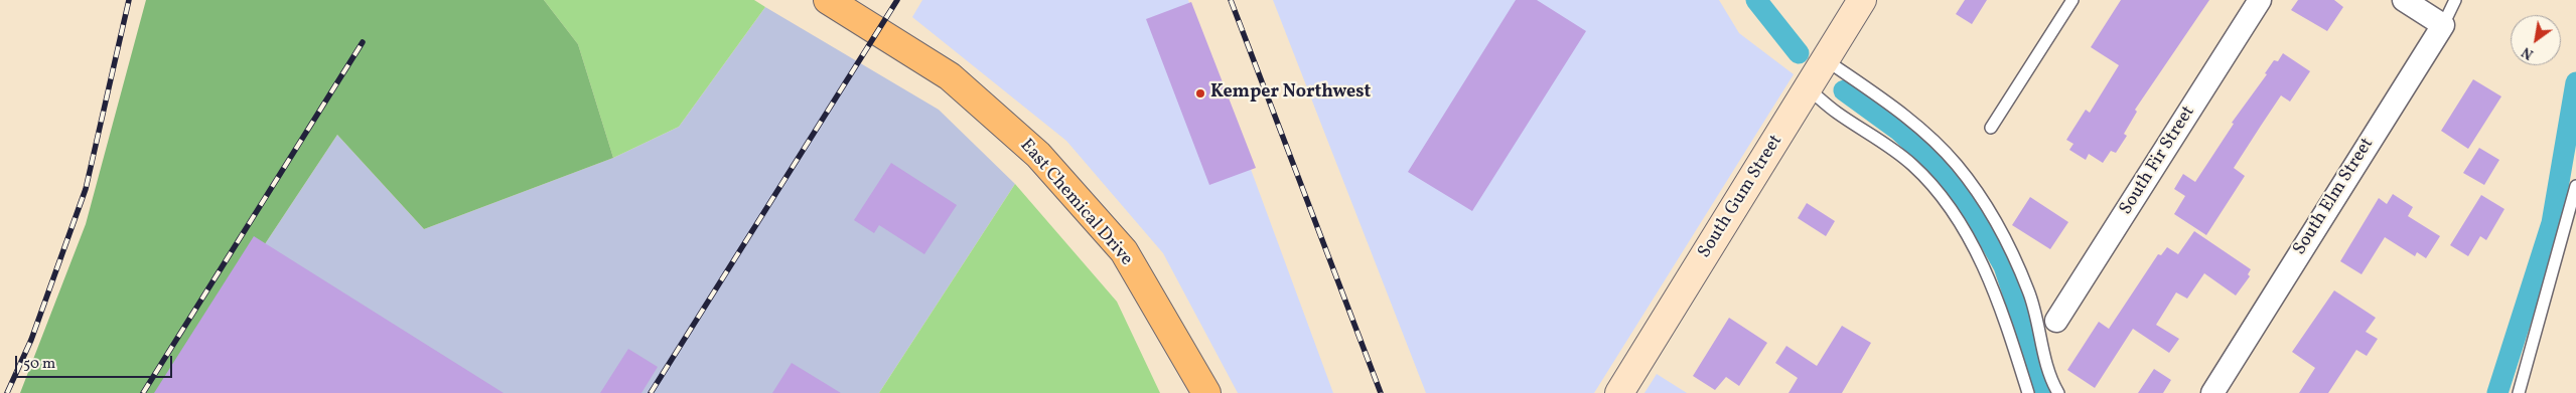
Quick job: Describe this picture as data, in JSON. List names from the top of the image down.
{
  "streets": {
    "main road": ["South Gum Street", "East Chemical Drive"],
    "street": ["South Fir Street", "South Elm Street"]
  },
  "places": ["Kemper Northwest"],
  "scale_bar": "50 m",
  "north": "bottom left"
}
